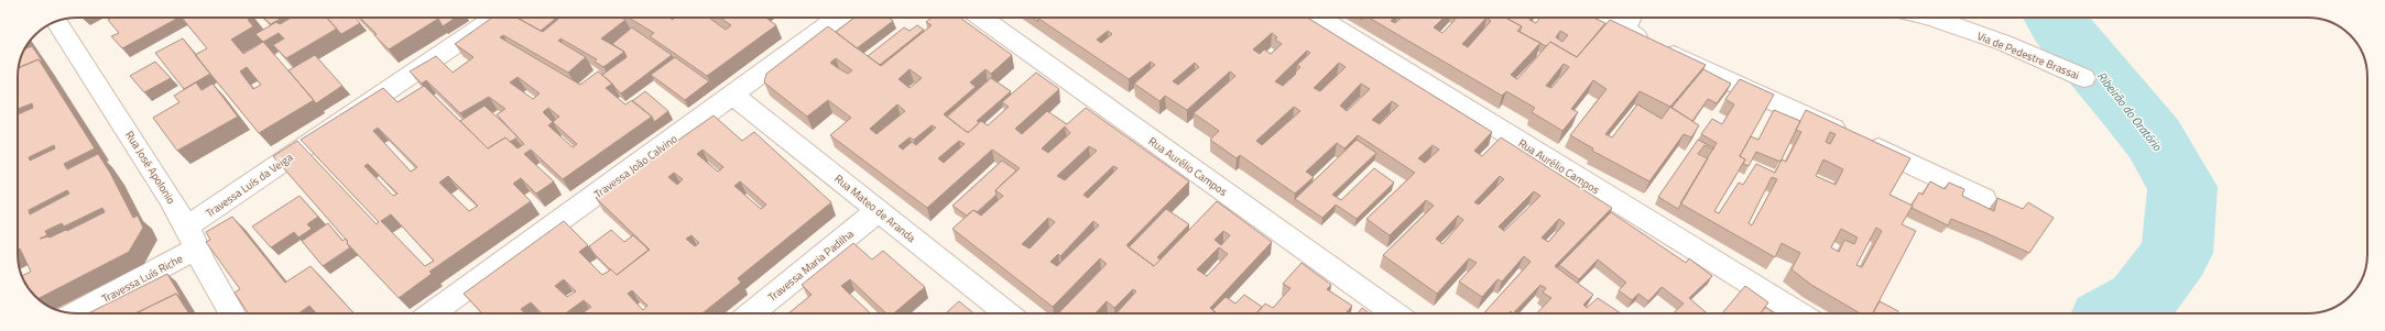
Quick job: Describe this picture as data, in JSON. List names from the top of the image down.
{
  "streets": {
    "street": [
      "Via de Pedestre Brassai",
      "Travessa João Calvino",
      "Rua Aurélio Campos",
      "Rua José Apolonio",
      "Travessa Luís da Veiga",
      "Rua Mateo de Aranda",
      "Travessa Maria Padilha",
      "Travessa Luís Riche"
    ]
  },
  "crossings": [
    ["Travessa João Calvino", "Rua Mateo de Aranda"],
    ["Rua José Apolonio", "Travessa Luís da Veiga"],
    ["Rua José Apolonio", "Travessa Luís Riche"],
    ["Travessa Luís da Veiga", "Travessa Luís Riche"],
    ["Rua Mateo de Aranda", "Travessa Maria Padilha"]
  ],
  "water": ["Ribeirão do Oratório"]
}
